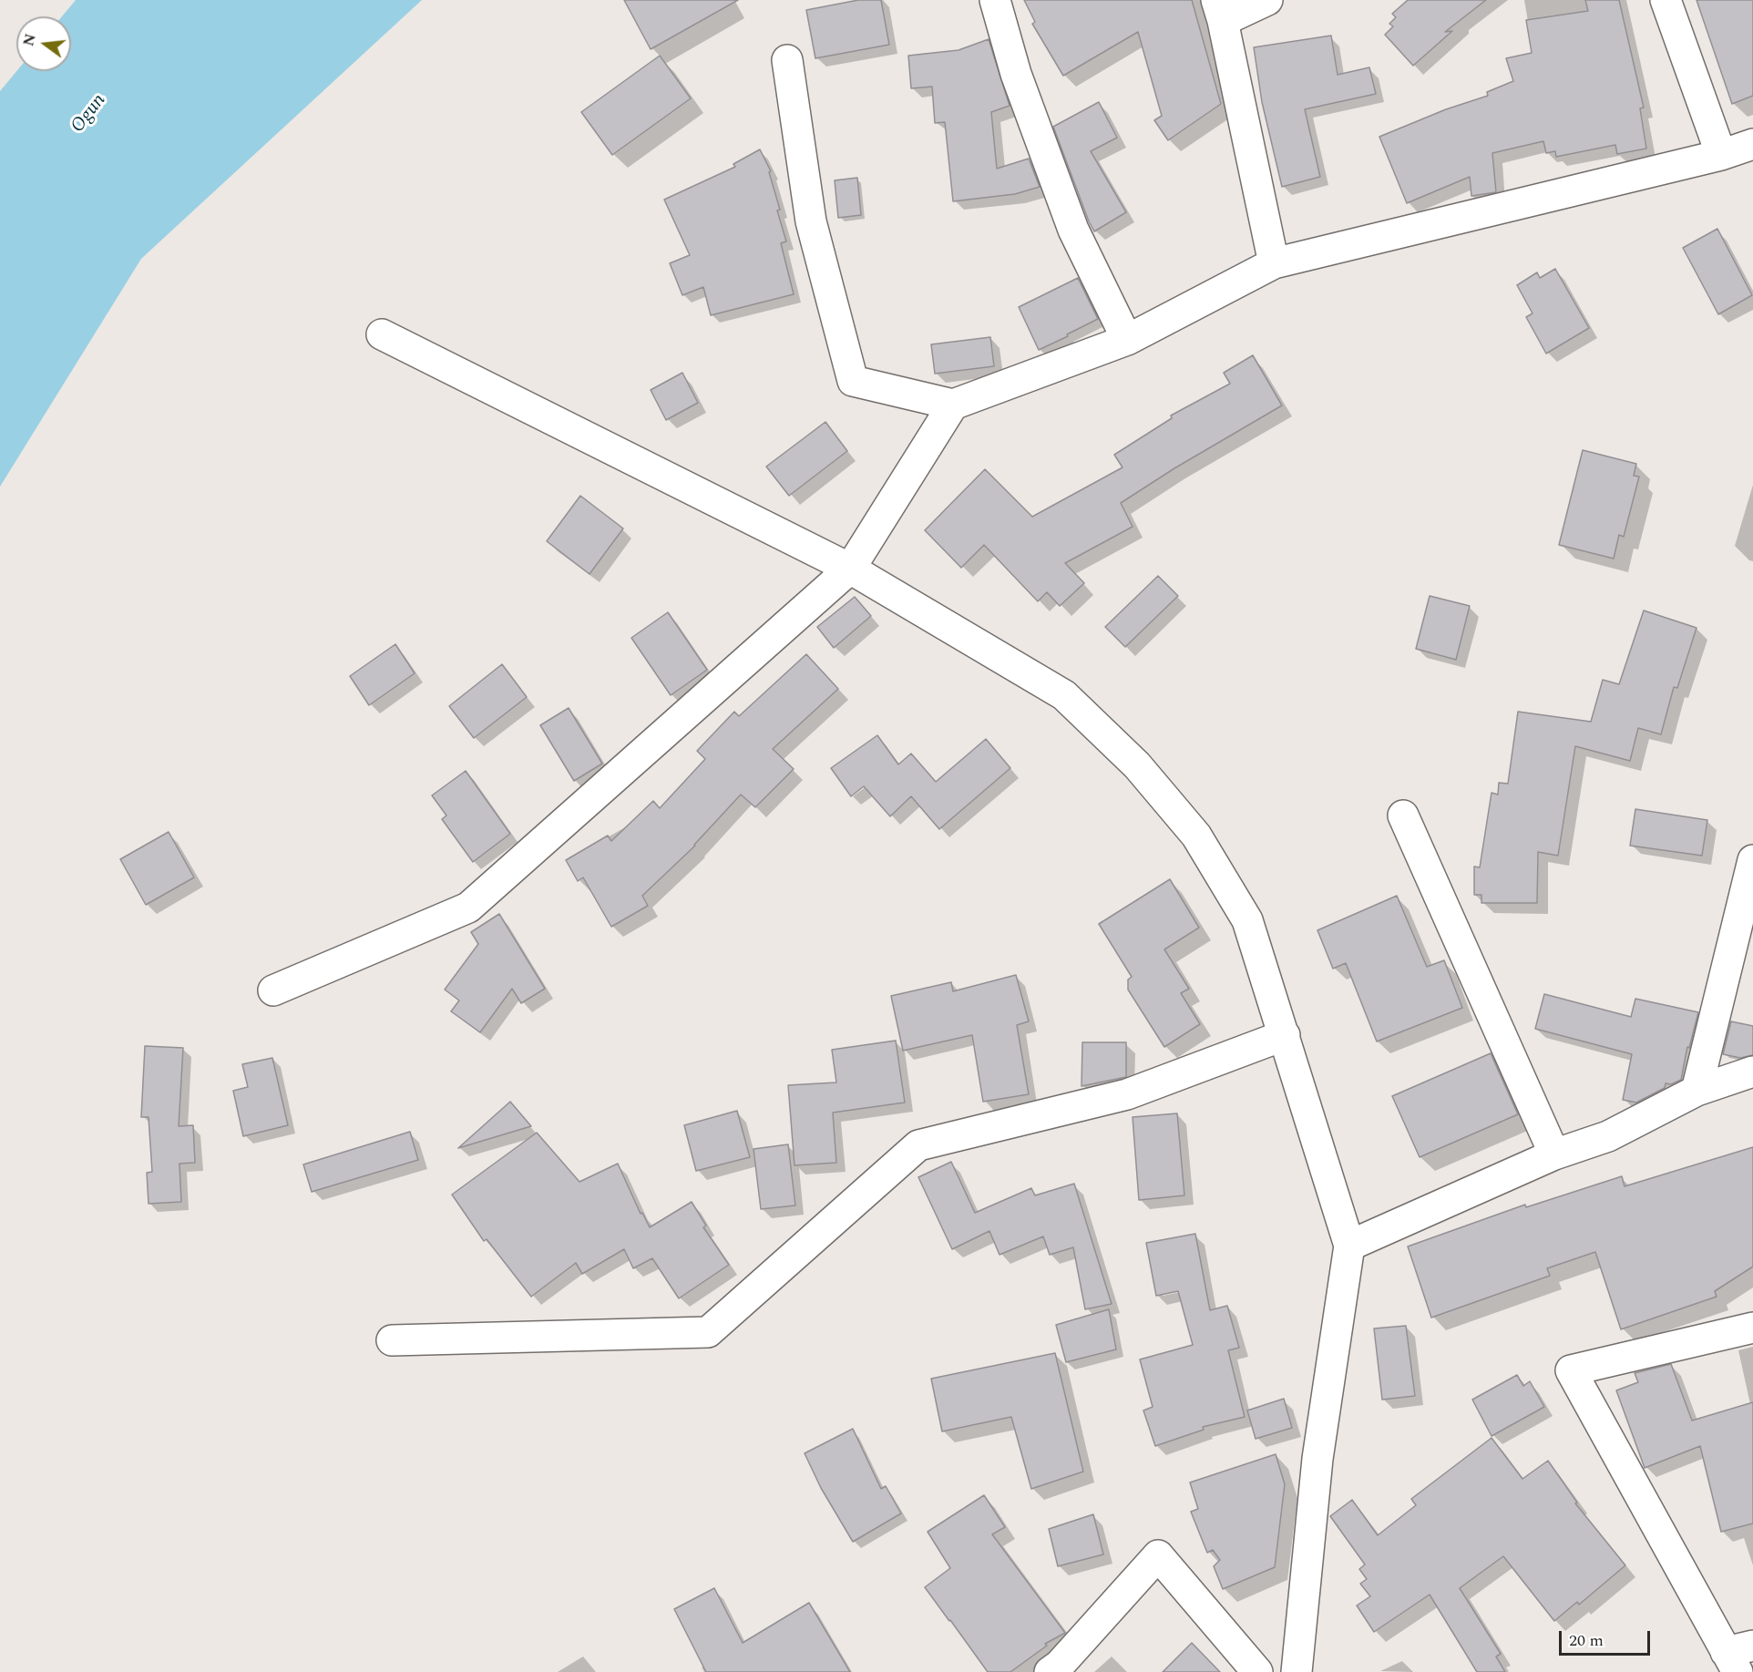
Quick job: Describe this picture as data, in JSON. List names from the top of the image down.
{
  "water": ["Ogun"],
  "scale_bar": "20 m",
  "north": "left"
}
